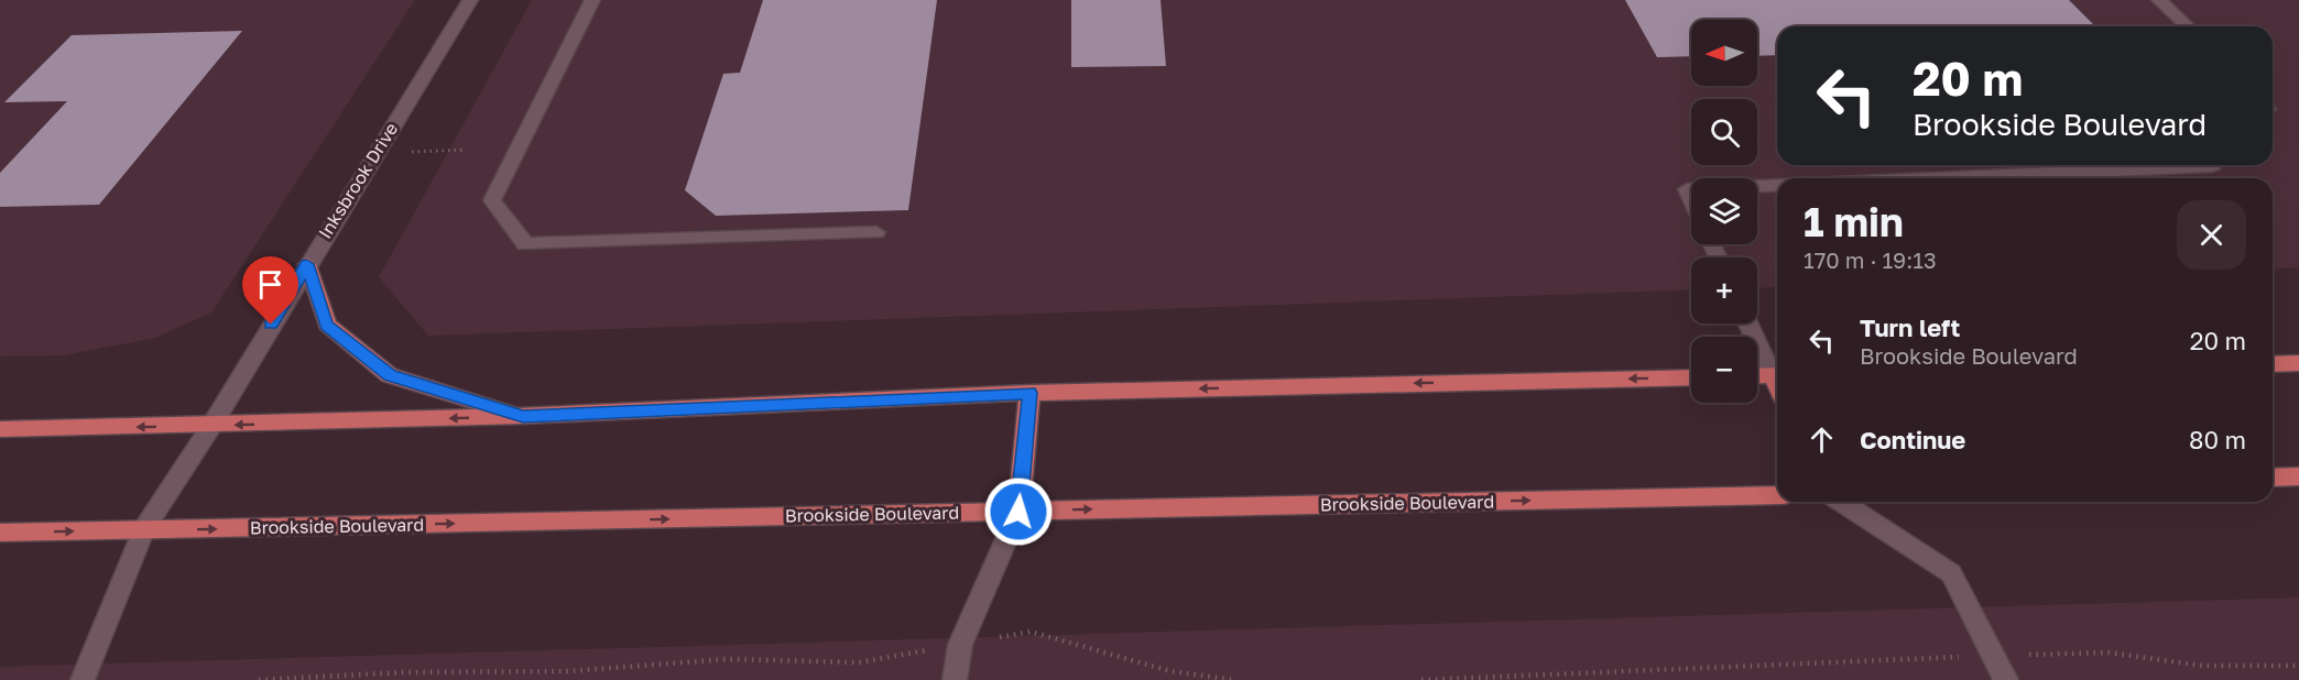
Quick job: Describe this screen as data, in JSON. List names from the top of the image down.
{
  "streets": {
    "main road": ["Brookside Boulevard"],
    "street": ["Inksbrook Drive"]
  },
  "crossings": [
    ["Inksbrook Drive", "Brookside Boulevard"]
  ],
  "north": "left",
  "page": {
    "map_buttons": ["+", "−"],
    "turn": ["20 m", "Brookside Boulevard"],
    "heading": ["1 min", "170 m · 19:13"],
    "list": [
      {
        "name": "Turn left",
        "note": "Brookside Boulevard",
        "value": "20 m"
      },
      {
        "name": "Continue",
        "value": "80 m"
      }
    ]
  }
}
